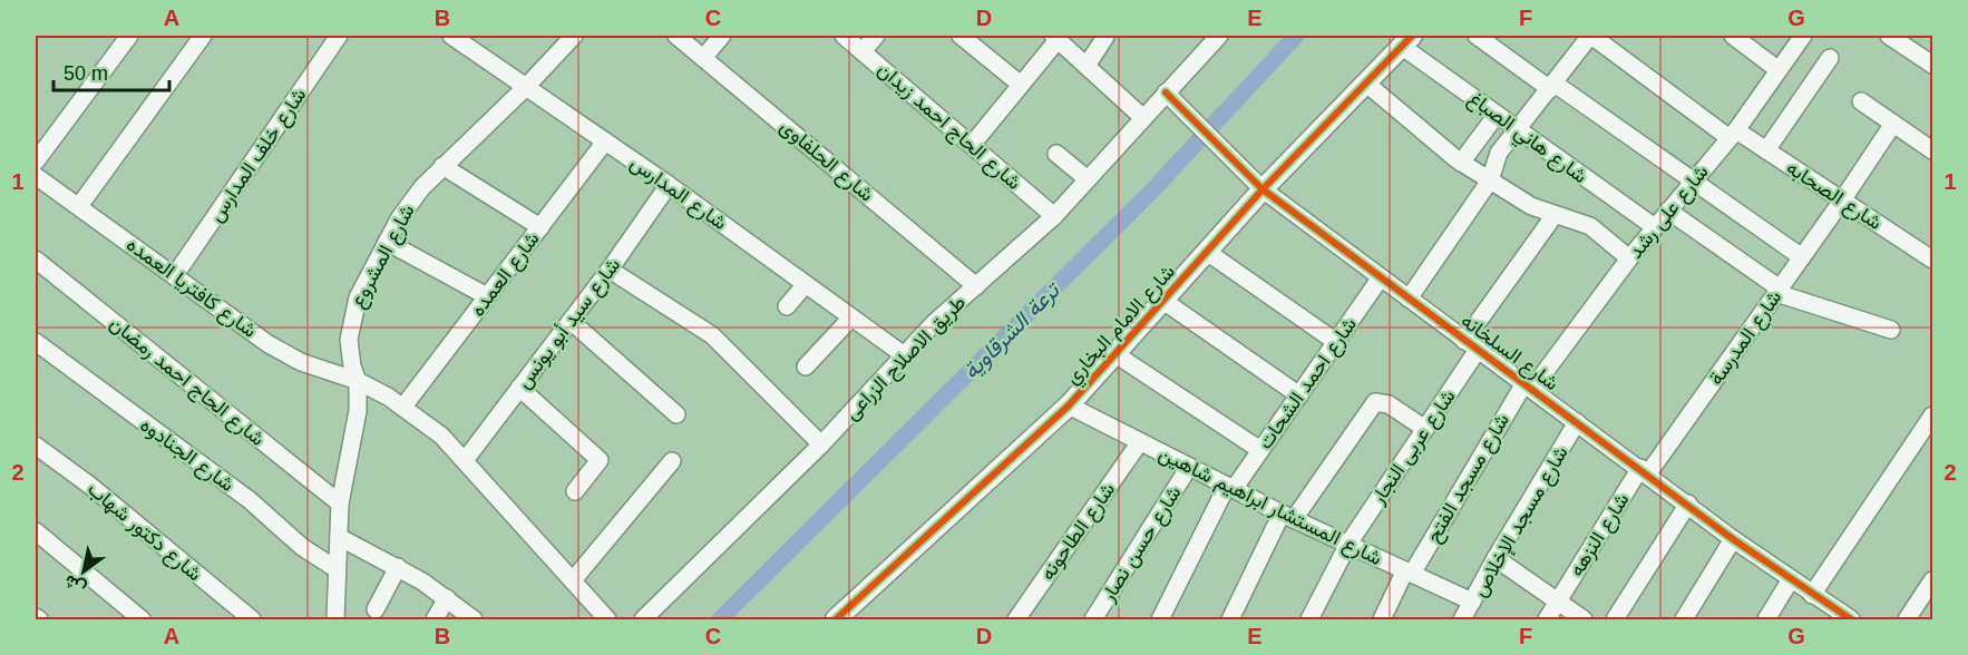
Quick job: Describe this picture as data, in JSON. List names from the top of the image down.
{
  "streets": {
    "street": [
      "شارع الحاج احمد زيدان",
      "شارع هاني الصباغ",
      "شارع خلف المدارس",
      "شارع الحلفاوى",
      "شارع المدارس",
      "شارع الصحابه",
      "شارع على رشد",
      "شارع المشروع",
      "شارع العمده",
      "شارع كافتريا العمده",
      "شارع سيد أبو يونس",
      "شارع الامام البخاري",
      "شارع المدرسة",
      "شارع السلخانه",
      "طريق الاصلاح الزراعى",
      "شارع الحاج احمد رمضان",
      "شارع احمد الشحات",
      "شارع عربى النجار",
      "شارع الجنادوه",
      "شارع مسجد الفتح",
      "شارع المستشار ابراهيم شاهين",
      "شارع مسجد الإخلاص",
      "شارع دكتور شهاب",
      "شارع الطاحونه",
      "شارع النزهه",
      "شارع حسن نصار"
    ]
  },
  "crossings": [
    ["شارع الحاج احمد زيدان", "طريق الاصلاح الزراعى"],
    ["شارع هاني الصباغ", "شارع على رشد"],
    ["شارع هاني الصباغ", "شارع الامام البخاري"],
    ["شارع خلف المدارس", "شارع كافتريا العمده"],
    ["شارع الحلفاوى", "طريق الاصلاح الزراعى"],
    ["شارع المدارس", "شارع المشروع"],
    ["شارع المدارس", "شارع العمده"],
    ["شارع المدارس", "شارع سيد أبو يونس"],
    ["شارع المدارس", "طريق الاصلاح الزراعى"],
    ["شارع الصحابه", "شارع على رشد"],
    ["شارع الصحابه", "شارع المدرسة"],
    ["شارع على رشد", "شارع السلخانه"],
    ["شارع على رشد", "شارع مسجد الفتح"],
    ["شارع المشروع", "شارع كافتريا العمده"],
    ["شارع المشروع", "شارع الحاج احمد رمضان"],
    ["شارع المشروع", "شارع الجنادوه"],
    ["شارع العمده", "شارع كافتريا العمده"],
    ["شارع كافتريا العمده", "شارع سيد أبو يونس"],
    ["شارع الامام البخاري", "شارع السلخانه"],
    ["شارع الامام البخاري", "شارع المستشار ابراهيم شاهين"],
    ["شارع المدرسة", "شارع السلخانه"],
    ["شارع المدرسة", "شارع النزهه"],
    ["شارع السلخانه", "طريق الاصلاح الزراعى"],
    ["شارع السلخانه", "شارع احمد الشحات"],
    ["شارع السلخانه", "شارع عربى النجار"],
    ["شارع السلخانه", "شارع مسجد الفتح"],
    ["شارع السلخانه", "شارع مسجد الإخلاص"],
    ["شارع السلخانه", "شارع النزهه"],
    ["شارع احمد الشحات", "شارع المستشار ابراهيم شاهين"],
    ["شارع عربى النجار", "شارع المستشار ابراهيم شاهين"],
    ["شارع مسجد الفتح", "شارع المستشار ابراهيم شاهين"],
    ["شارع المستشار ابراهيم شاهين", "شارع مسجد الإخلاص"],
    ["شارع المستشار ابراهيم شاهين", "شارع الطاحونه"],
    ["شارع المستشار ابراهيم شاهين", "شارع حسن نصار"]
  ],
  "water": ["ترعة الشرقاوية"],
  "scale_bar": "50 m",
  "north": "bottom left",
  "grid": {
    "columns": [
      "A",
      "B",
      "C",
      "D",
      "E",
      "F",
      "G"
    ],
    "rows": ["1", "2"]
  }
}
